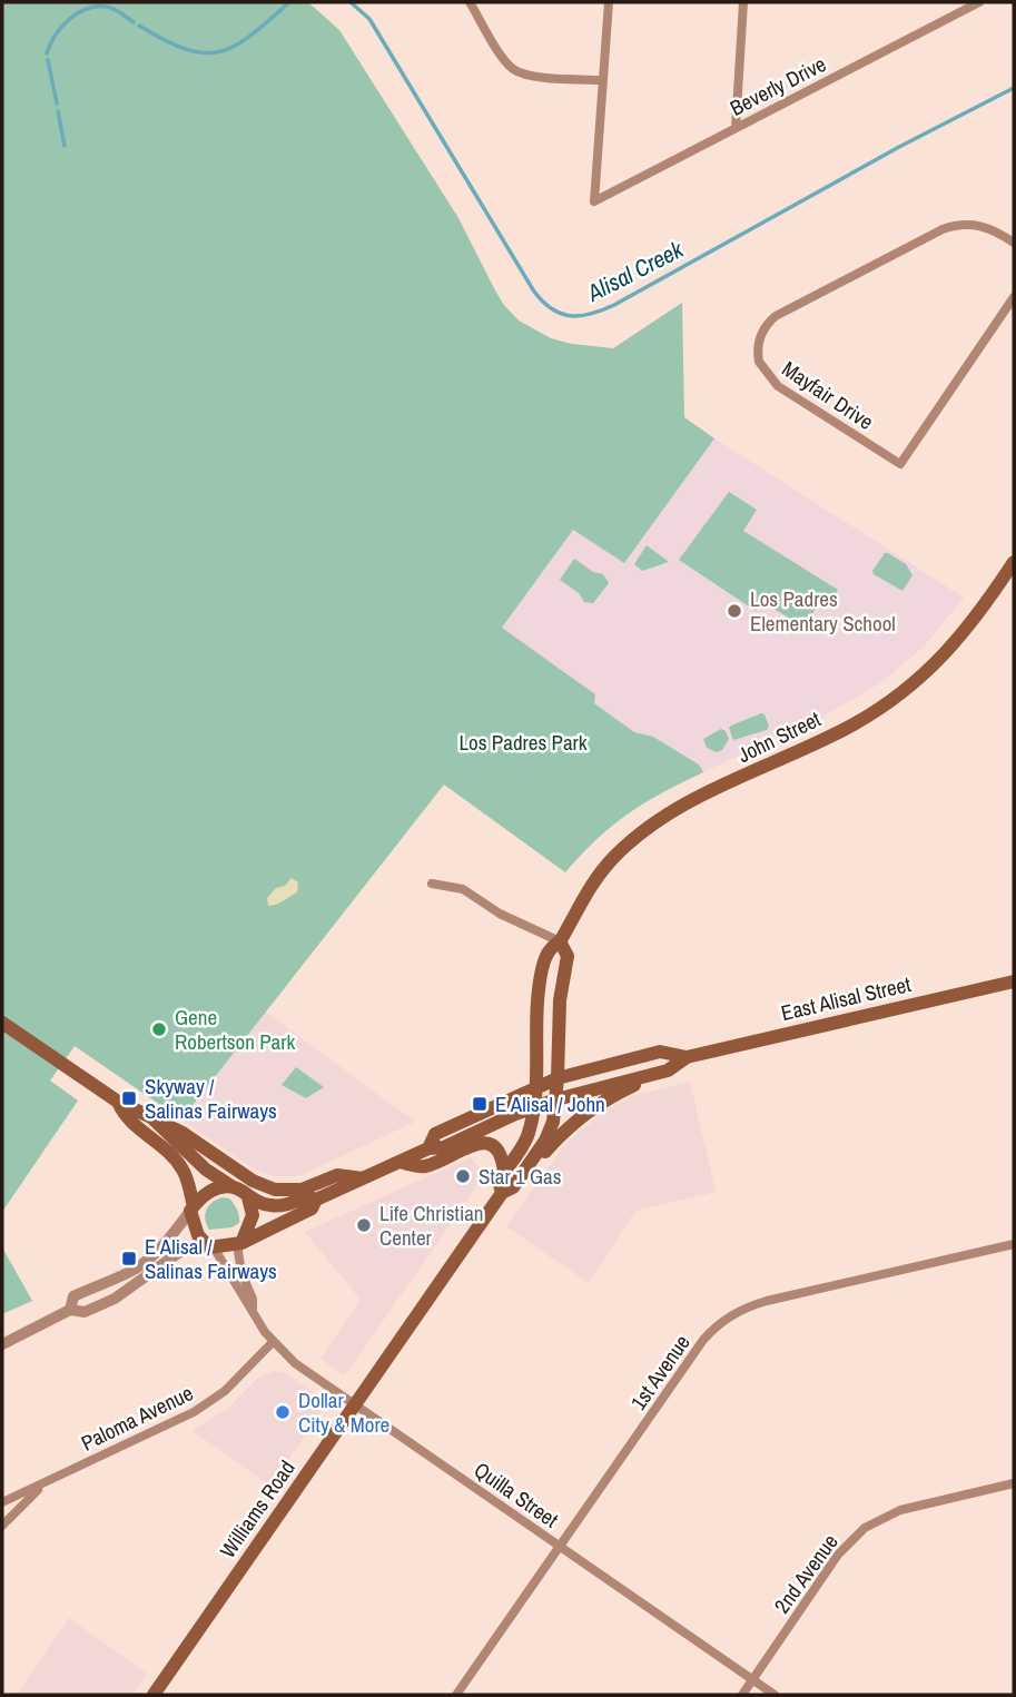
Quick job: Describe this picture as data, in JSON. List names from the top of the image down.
{
  "streets": {
    "main road": ["John Street", "East Alisal Street", "Williams Road"],
    "street": [
      "Beverly Drive",
      "Mayfair Drive",
      "1st Avenue",
      "Paloma Avenue",
      "Quilla Street",
      "2nd Avenue"
    ]
  },
  "crossings": [
    ["John Street", "East Alisal Street"],
    ["John Street", "Williams Road"],
    ["East Alisal Street", "Quilla Street"],
    ["East Alisal Street", "Williams Road"],
    ["1st Avenue", "Quilla Street"],
    ["Paloma Avenue", "Quilla Street"],
    ["Quilla Street", "Williams Road"],
    ["Quilla Street", "2nd Avenue"]
  ],
  "water": ["Alisal Creek"],
  "parks": ["Los Padres Park"],
  "places": {
    "other": [
      "Los Padres Elementary School",
      "Gene Robertson Park",
      "Star 1 Gas",
      "Life Christian Center",
      "Dollar City & More"
    ],
    "transit": ["Skyway / Salinas Fairways", "E Alisal / John", "E Alisal / Salinas Fairways"]
  }
}
